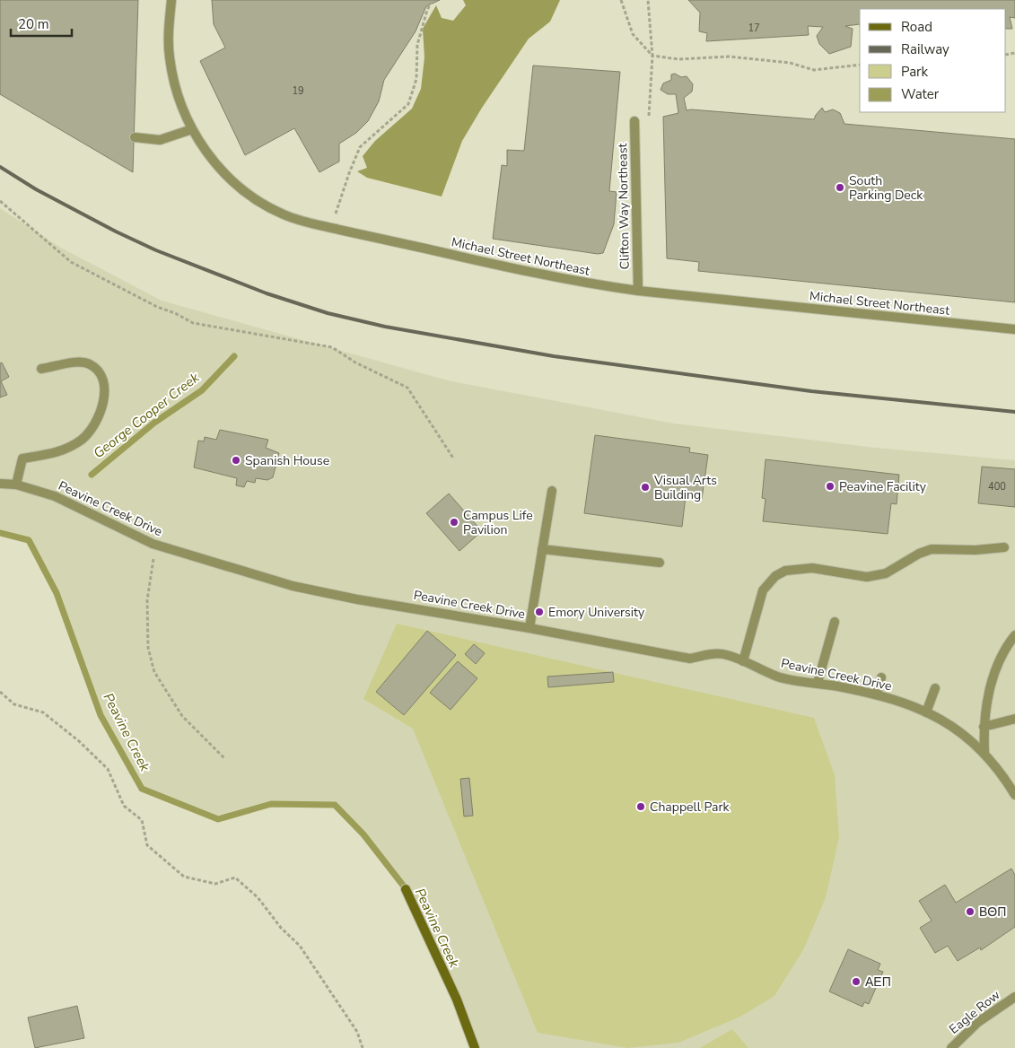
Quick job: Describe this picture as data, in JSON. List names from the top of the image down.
{
  "streets": {
    "street": [
      "Clifton Way Northeast",
      "Michael Street Northeast",
      "Peavine Creek Drive",
      "Eagle Row"
    ]
  },
  "crossings": [
    ["Clifton Way Northeast", "Michael Street Northeast"]
  ],
  "water": ["George Cooper Creek", "Peavine Creek"],
  "places": [
    "South Parking Deck",
    "Spanish House",
    "Peavine Facility",
    "Visual Arts Building",
    "Campus Life Pavilion",
    "Emory University",
    "Chappell Park",
    "ΒΘΠ",
    "ΑΕΠ"
  ],
  "house_numbers": ["17", "19", "400"],
  "legend": [
    "Road",
    "Railway",
    "Park",
    "Water"
  ],
  "scale_bar": "20 m"
}
